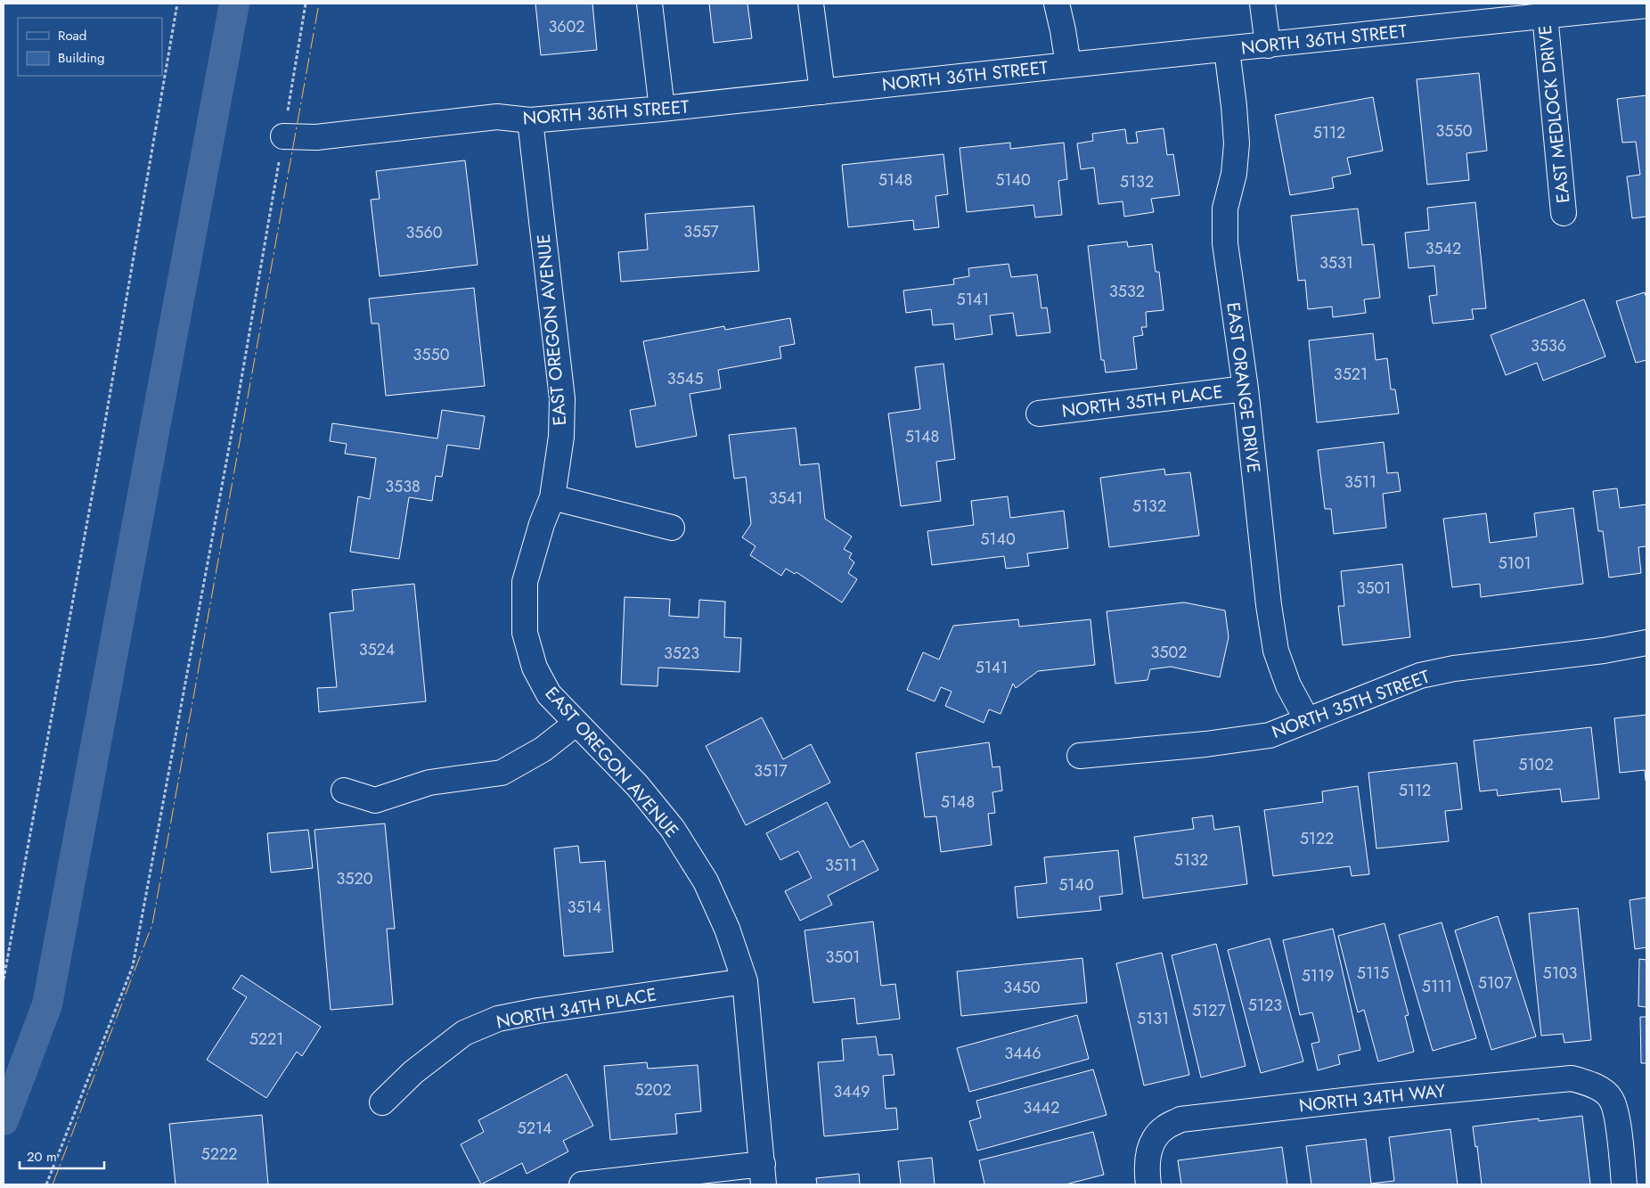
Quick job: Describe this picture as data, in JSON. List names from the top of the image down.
{
  "streets": {
    "street": [
      "NORTH 36TH STREET",
      "EAST MEDLOCK DRIVE",
      "EAST OREGON AVENUE",
      "EAST ORANGE DRIVE",
      "NORTH 35TH PLACE",
      "NORTH 35TH STREET",
      "NORTH 34TH PLACE",
      "NORTH 34TH WAY"
    ]
  },
  "crossings": [
    ["NORTH 36TH STREET", "EAST MEDLOCK DRIVE"],
    ["NORTH 36TH STREET", "EAST OREGON AVENUE"],
    ["NORTH 36TH STREET", "EAST ORANGE DRIVE"],
    ["EAST OREGON AVENUE", "NORTH 34TH PLACE"],
    ["EAST ORANGE DRIVE", "NORTH 35TH PLACE"],
    ["EAST ORANGE DRIVE", "NORTH 35TH STREET"]
  ],
  "house_numbers": [
    "3602",
    "3550",
    "5112",
    "5148",
    "5140",
    "5132",
    "3557",
    "3560",
    "3542",
    "3531",
    "3532",
    "5141",
    "3536",
    "3550",
    "3521",
    "3545",
    "5148",
    "3511",
    "3538",
    "3541",
    "5132",
    "5140",
    "5101",
    "3501",
    "3524",
    "3502",
    "3523",
    "5141",
    "5102",
    "3517",
    "5112",
    "5148",
    "5122",
    "5132",
    "3511",
    "3520",
    "5140",
    "3514",
    "3501",
    "5115",
    "5103",
    "5119",
    "5107",
    "5111",
    "3450",
    "5123",
    "5127",
    "5131",
    "5221",
    "3446",
    "5202",
    "3449",
    "3442",
    "5214",
    "5222"
  ],
  "legend": ["Road", "Building"],
  "scale_bar": "20 m"
}
